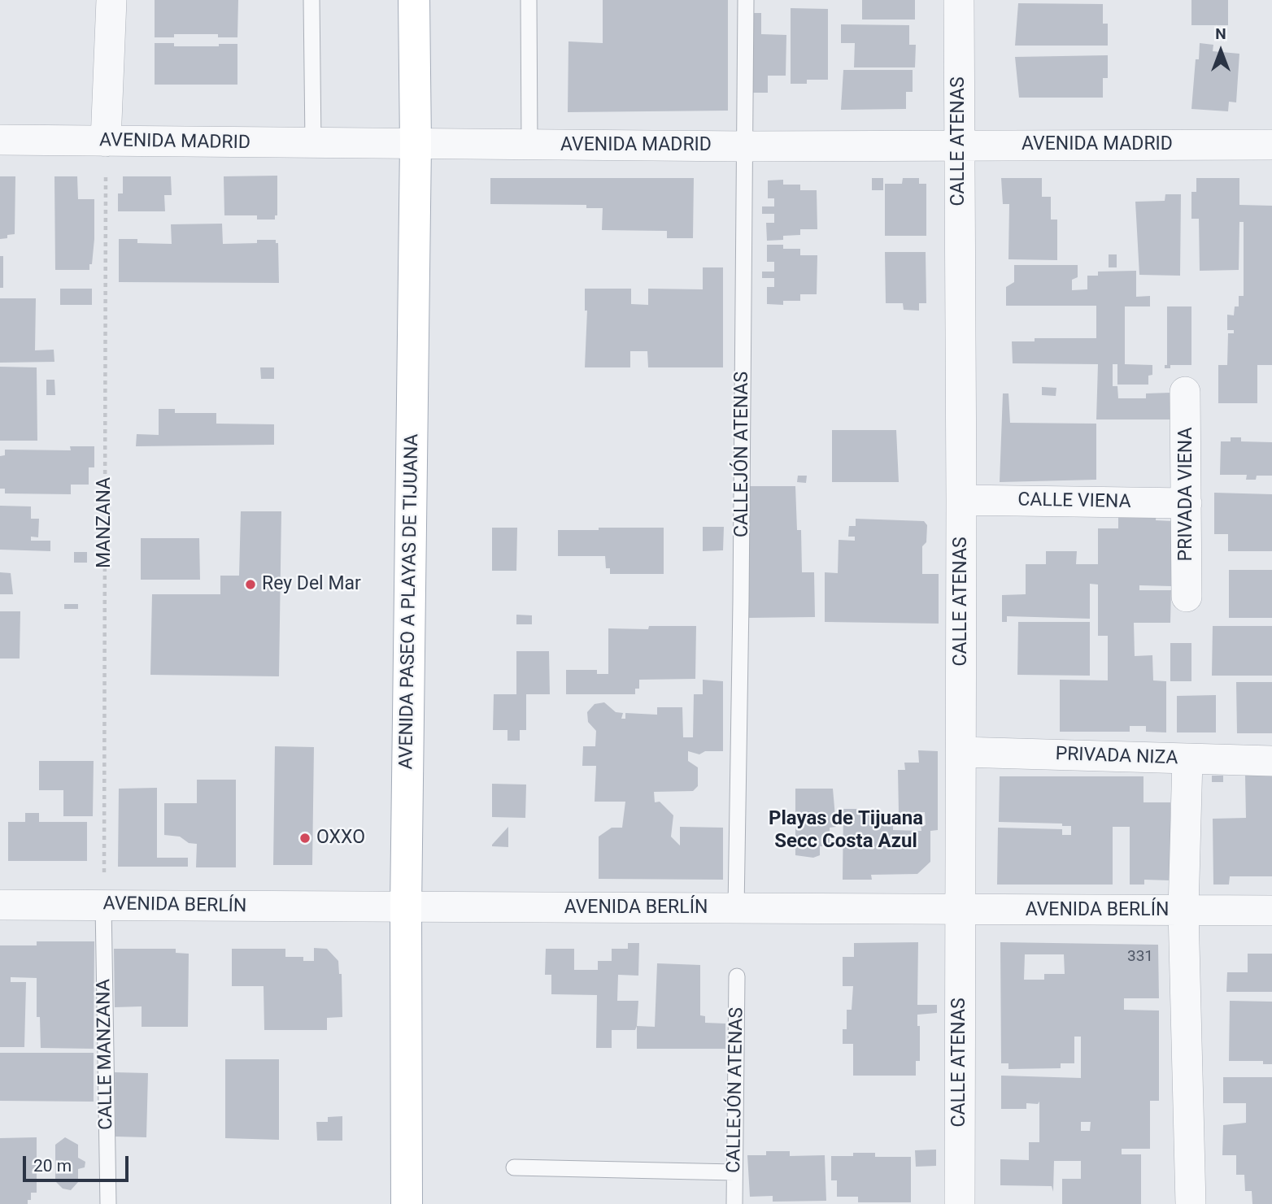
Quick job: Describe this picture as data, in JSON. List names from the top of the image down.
{
  "streets": {
    "main road": ["AVENIDA PASEO A PLAYAS DE TIJUANA"],
    "street": [
      "CALLE ATENAS",
      "AVENIDA MADRID",
      "PRIVADA VIENA",
      "CALLE VIENA",
      "PRIVADA NIZA",
      "AVENIDA BERLÍN"
    ],
    "lane": ["CALLEJÓN ATENAS", "CALLE MANZANA"],
    "path": ["MANZANA"]
  },
  "crossings": [
    ["CALLE ATENAS", "AVENIDA MADRID"],
    ["CALLE ATENAS", "CALLE VIENA"],
    ["CALLE ATENAS", "PRIVADA NIZA"],
    ["CALLE ATENAS", "AVENIDA BERLÍN"],
    ["AVENIDA MADRID", "CALLEJÓN ATENAS"],
    ["AVENIDA MADRID", "MANZANA"],
    ["AVENIDA MADRID", "AVENIDA PASEO A PLAYAS DE TIJUANA"],
    ["CALLEJÓN ATENAS", "AVENIDA BERLÍN"],
    ["PRIVADA VIENA", "CALLE VIENA"],
    ["MANZANA", "AVENIDA BERLÍN"],
    ["MANZANA", "CALLE MANZANA"],
    ["AVENIDA PASEO A PLAYAS DE TIJUANA", "AVENIDA BERLÍN"],
    ["AVENIDA BERLÍN", "CALLE MANZANA"]
  ],
  "districts": ["Playas de Tijuana Secc Costa Azul"],
  "places": ["Rey Del Mar", "OXXO"],
  "house_numbers": ["331"],
  "scale_bar": "20 m",
  "north": "top"
}
